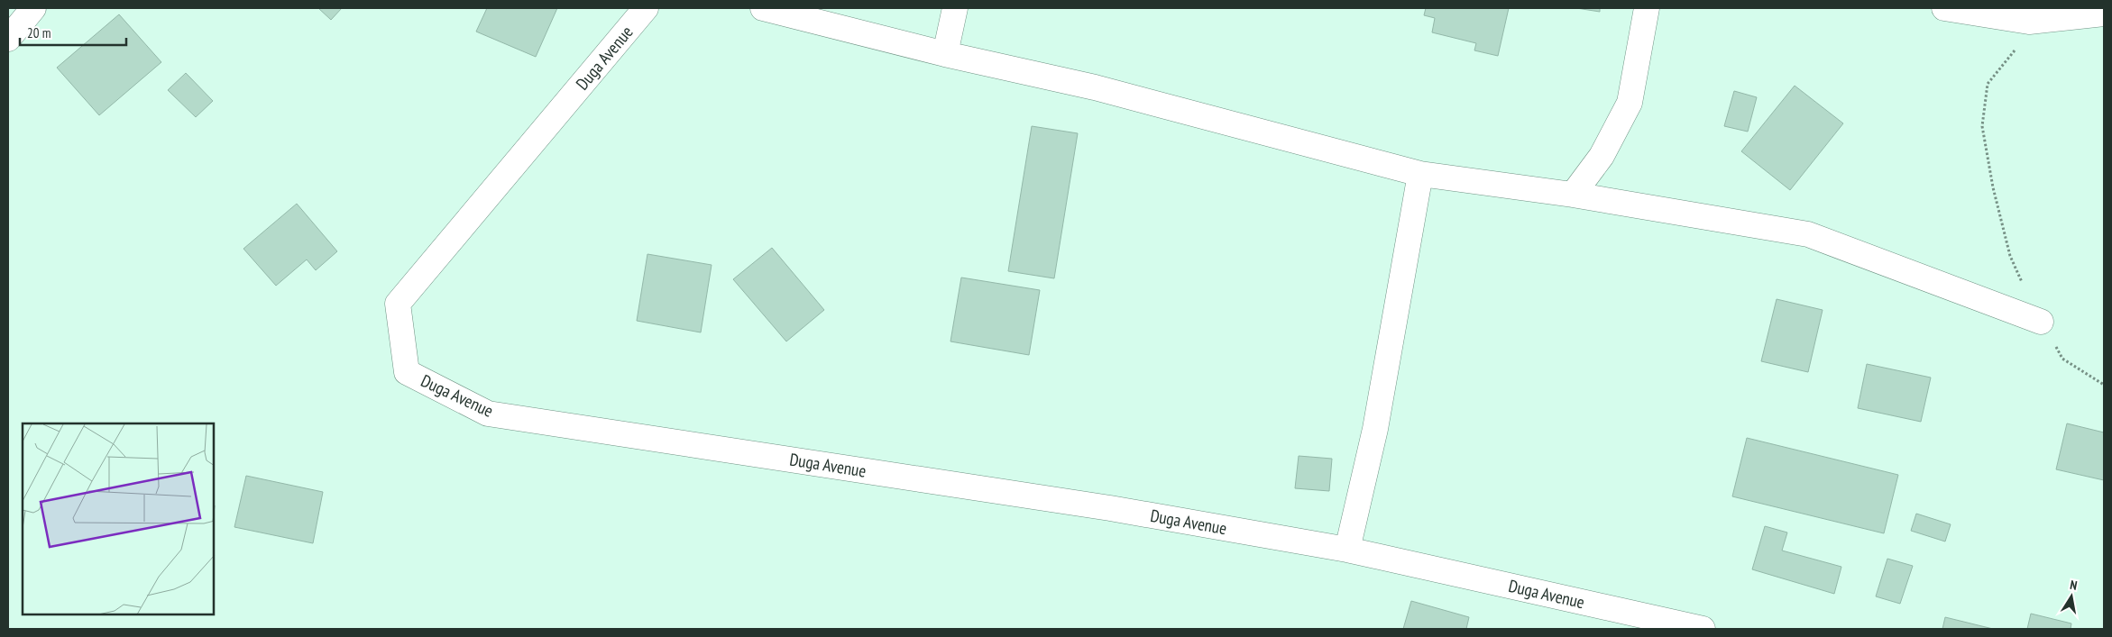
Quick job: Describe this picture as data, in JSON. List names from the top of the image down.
{
  "streets": {
    "street": ["Duga Avenue"]
  },
  "scale_bar": "20 m",
  "north": "top"
}
